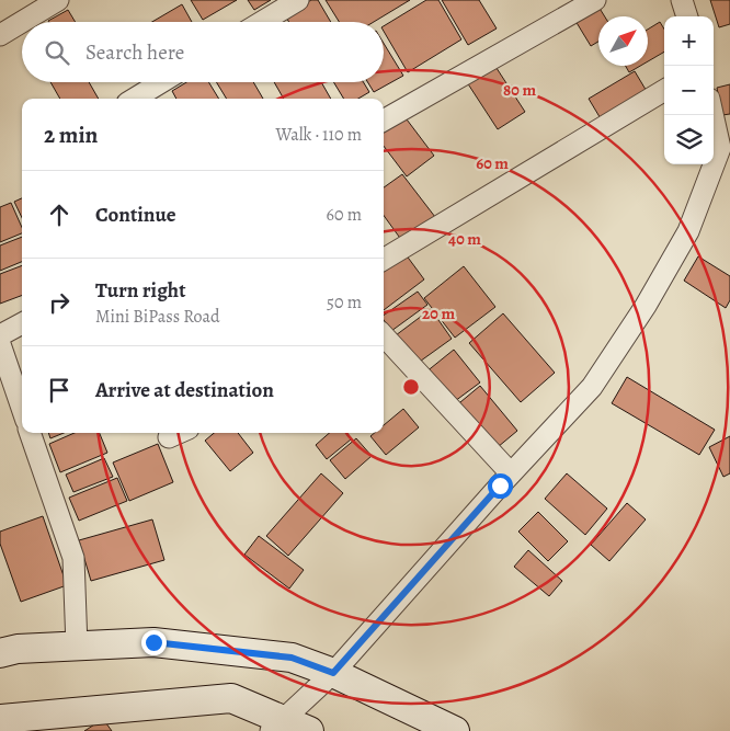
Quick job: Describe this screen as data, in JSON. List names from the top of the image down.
{
  "north": "top right",
  "page": {
    "map_buttons": ["+", "−"],
    "search": "Search here",
    "heading": ["2 min", "Walk · 110 m"],
    "list": [
      ["Continue", "60 m"],
      ["Turn right", "Mini BiPass Road", "50 m"],
      "Arrive at destination"
    ]
  },
  "rings": [
    "80 m",
    "60 m",
    "40 m",
    "20 m"
  ]
}
